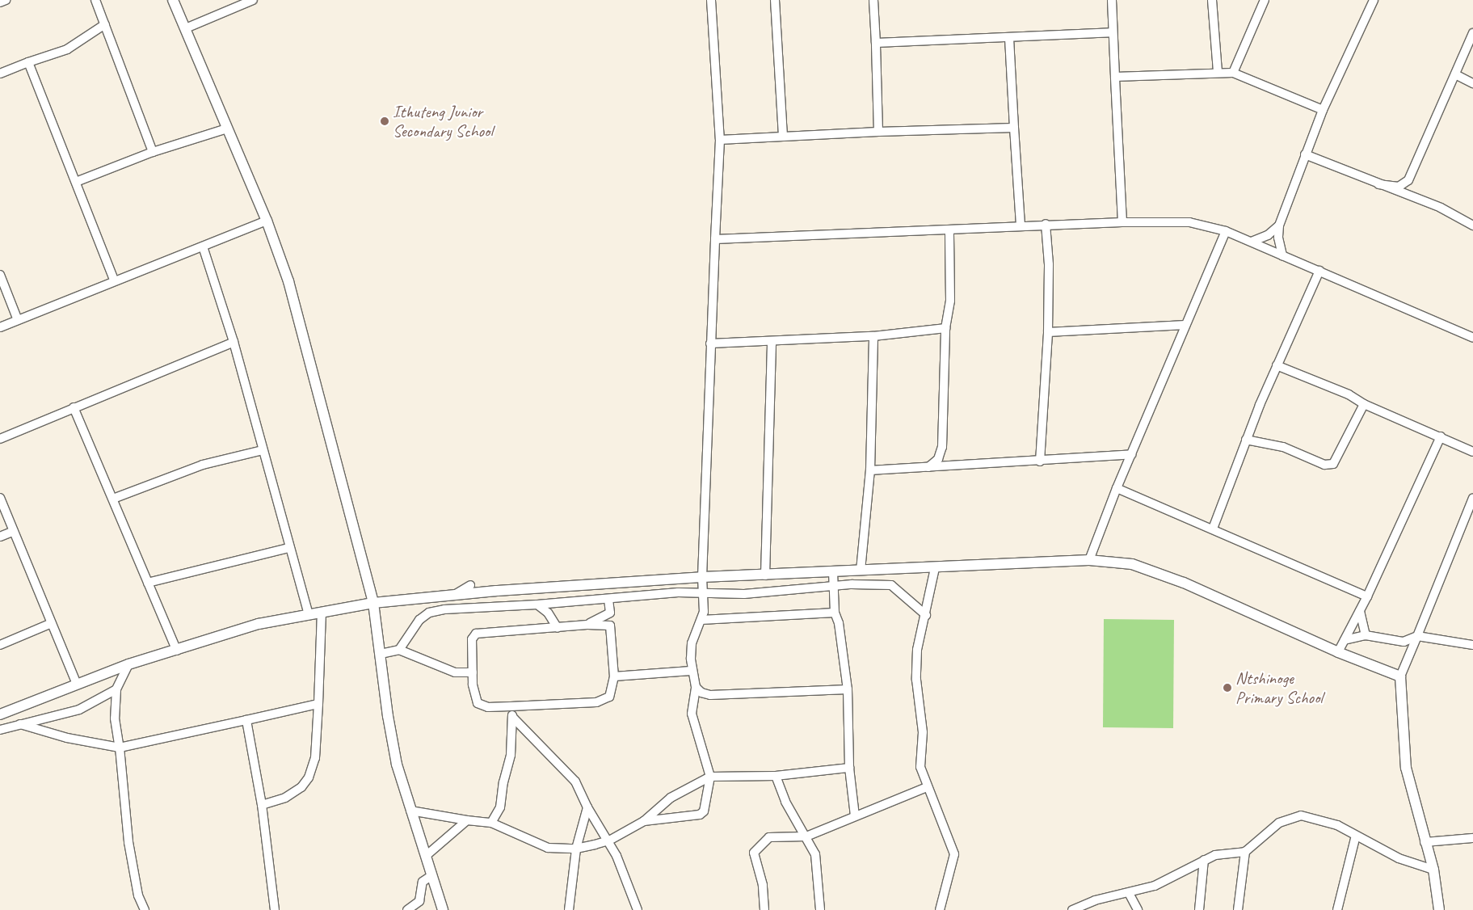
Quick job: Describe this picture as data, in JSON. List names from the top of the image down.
{
  "places": ["Ithuteng Junior Secondary School", "Ntshinoge Primary School"]
}
